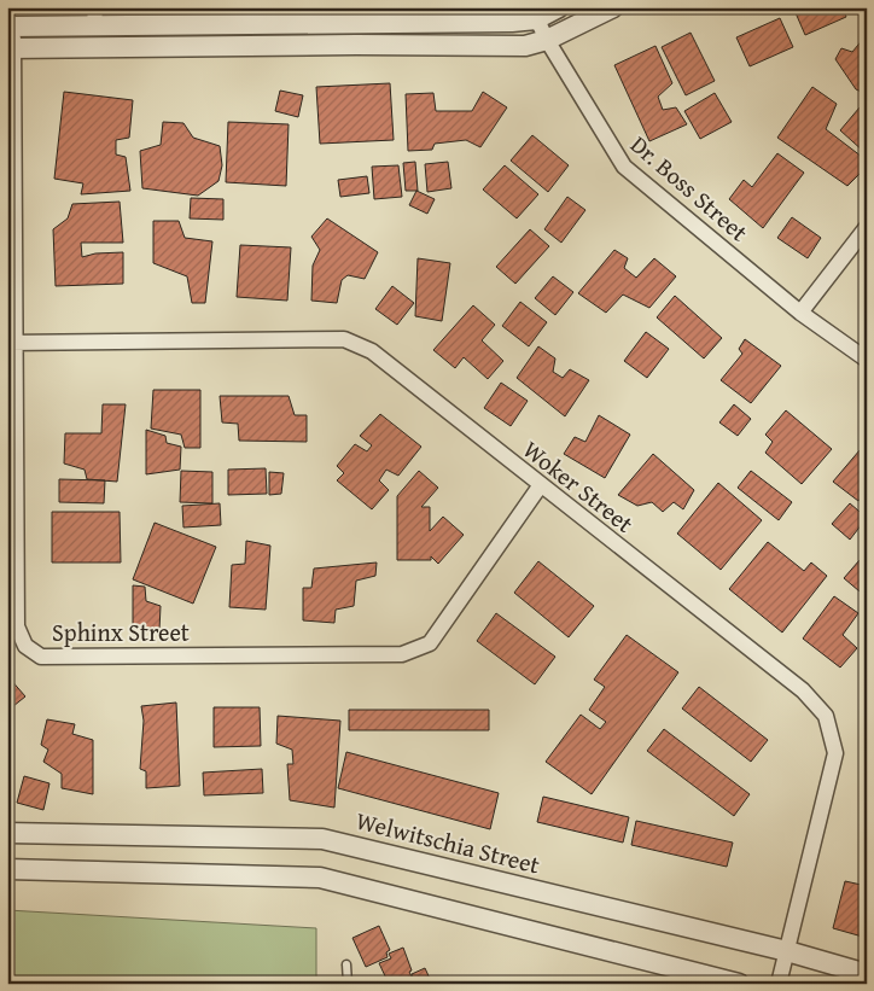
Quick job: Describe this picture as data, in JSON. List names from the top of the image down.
{
  "streets": {
    "street": [
      "Dr. Boss Street",
      "Woker Street",
      "Sphinx Street",
      "Welwitschia Street"
    ]
  },
  "crossings": [
    ["Woker Street", "Sphinx Street"],
    ["Woker Street", "Welwitschia Street"]
  ]
}
